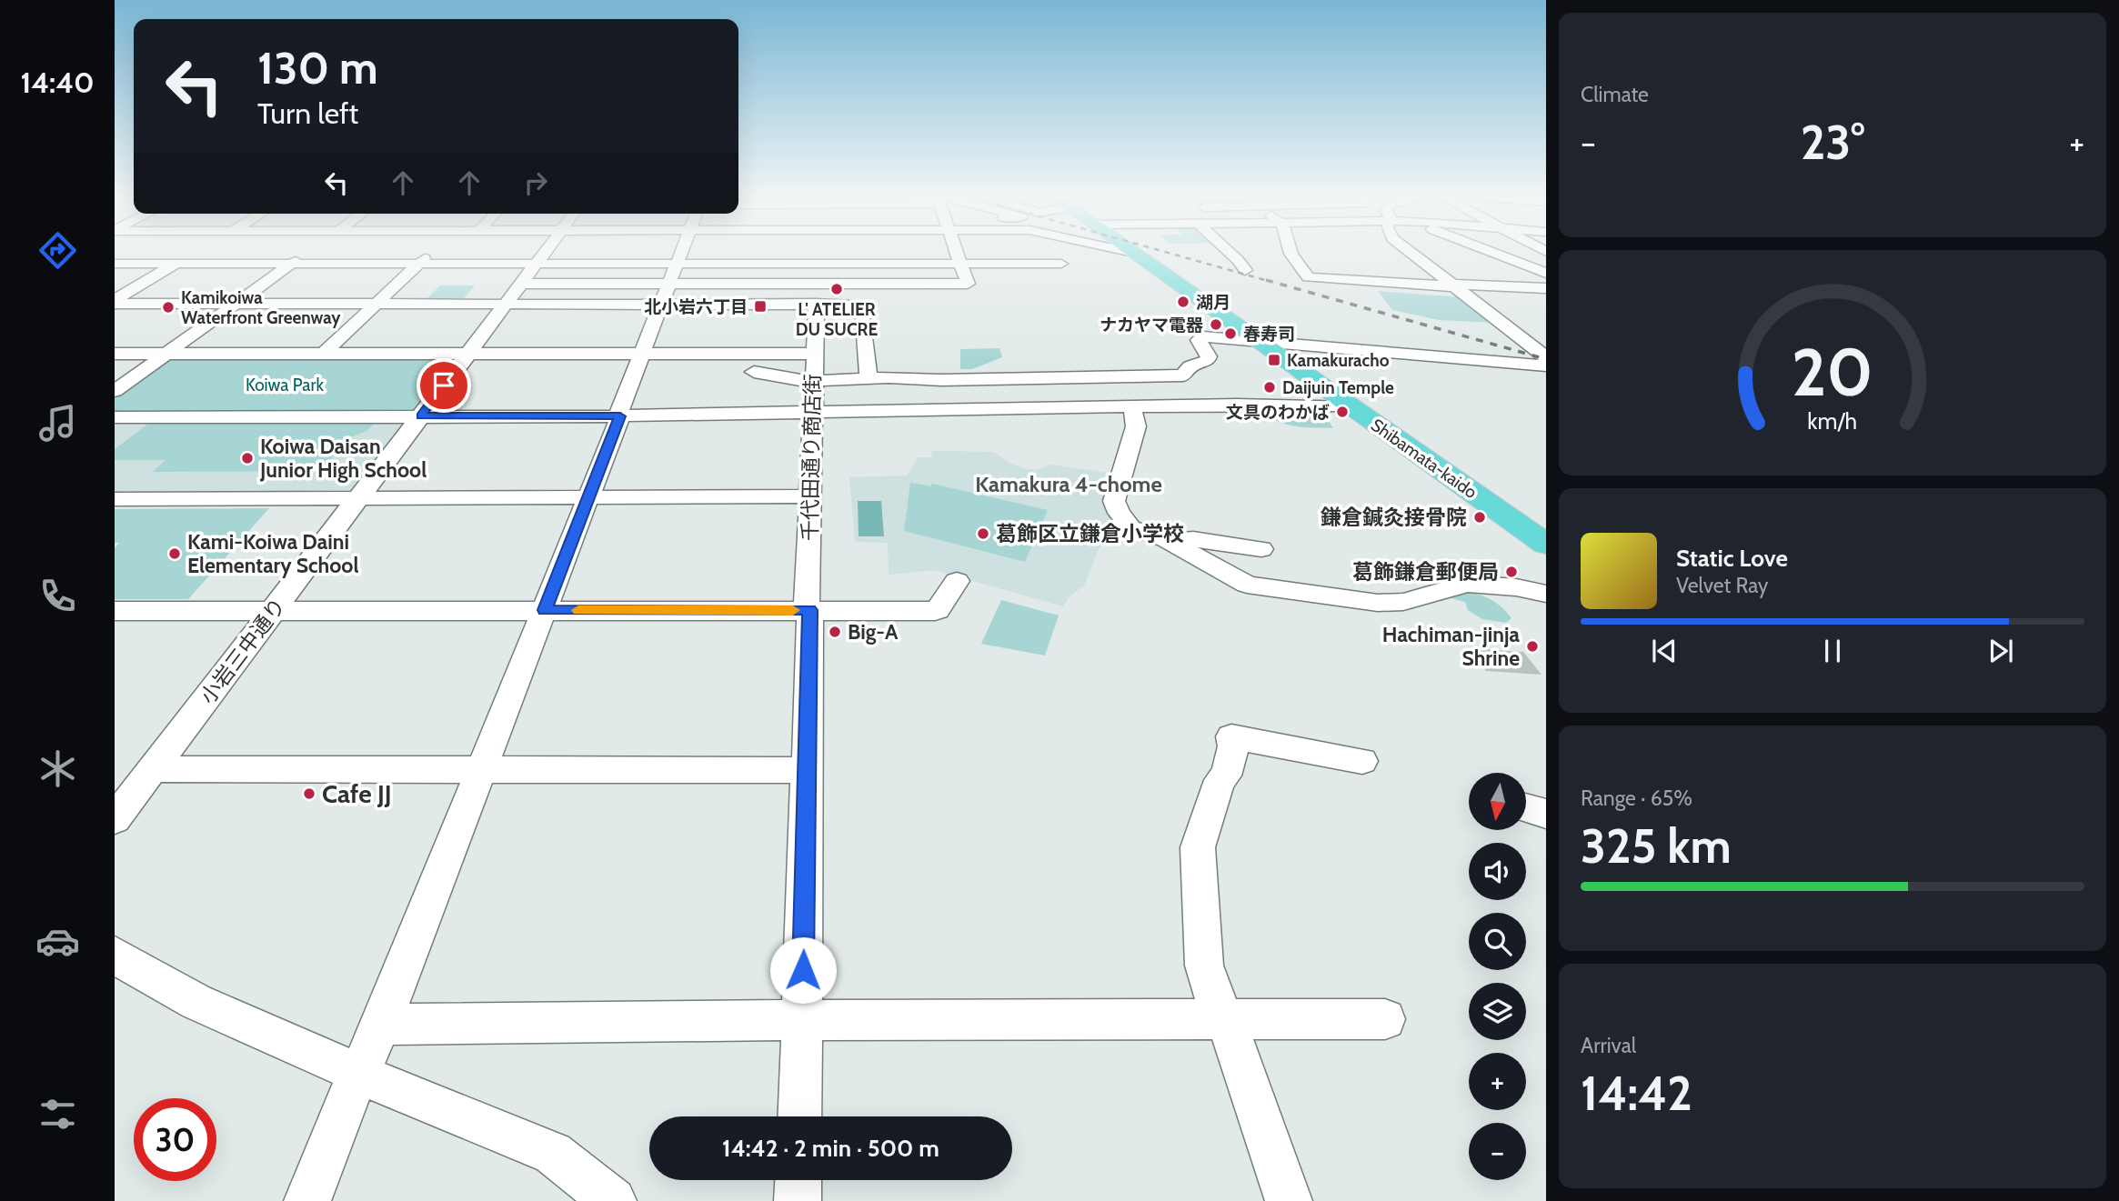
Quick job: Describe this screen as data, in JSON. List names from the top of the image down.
{
  "streets": {
    "main road": ["Shibamata-kaido"],
    "street": ["千代田通り商店街", "小岩三中通り"]
  },
  "districts": ["Kamakura 4-chome"],
  "parks": ["Koiwa Park"],
  "places": {
    "other": [
      "L' ATELIER DU SUCRE",
      "湖月",
      "Kamikoiwa Waterfront Greenway",
      "ナカヤマ電器",
      "春寿司",
      "Daijuin Temple",
      "文具のわかば",
      "Koiwa Daisan Junior High School",
      "鎌倉鍼灸接骨院",
      "葛飾区立鎌倉小学校",
      "Kami-Koiwa Daini Elementary School",
      "葛飾鎌倉郵便局",
      "Big-A",
      "Hachiman-jinja Shrine",
      "Cafe JJ"
    ],
    "transit": ["北小岩六丁目", "Kamakuracho"]
  },
  "north": "bottom",
  "page": {
    "tabs": "14:40",
    "tile": [
      "Climate",
      ["Range · 65%", "325 km"],
      ["Arrival", "14:42"]
    ],
    "turn": ["130 m", "Turn left"],
    "heat": ["−", "23°", "+"],
    "song": ["Static Love", "Velvet Ray"],
    "map_buttons": ["+", "−"],
    "limit": "30",
    "trip": "14:42 · 2 min · 500 m",
    "gauge": ["20", "km/h"]
  }
}
